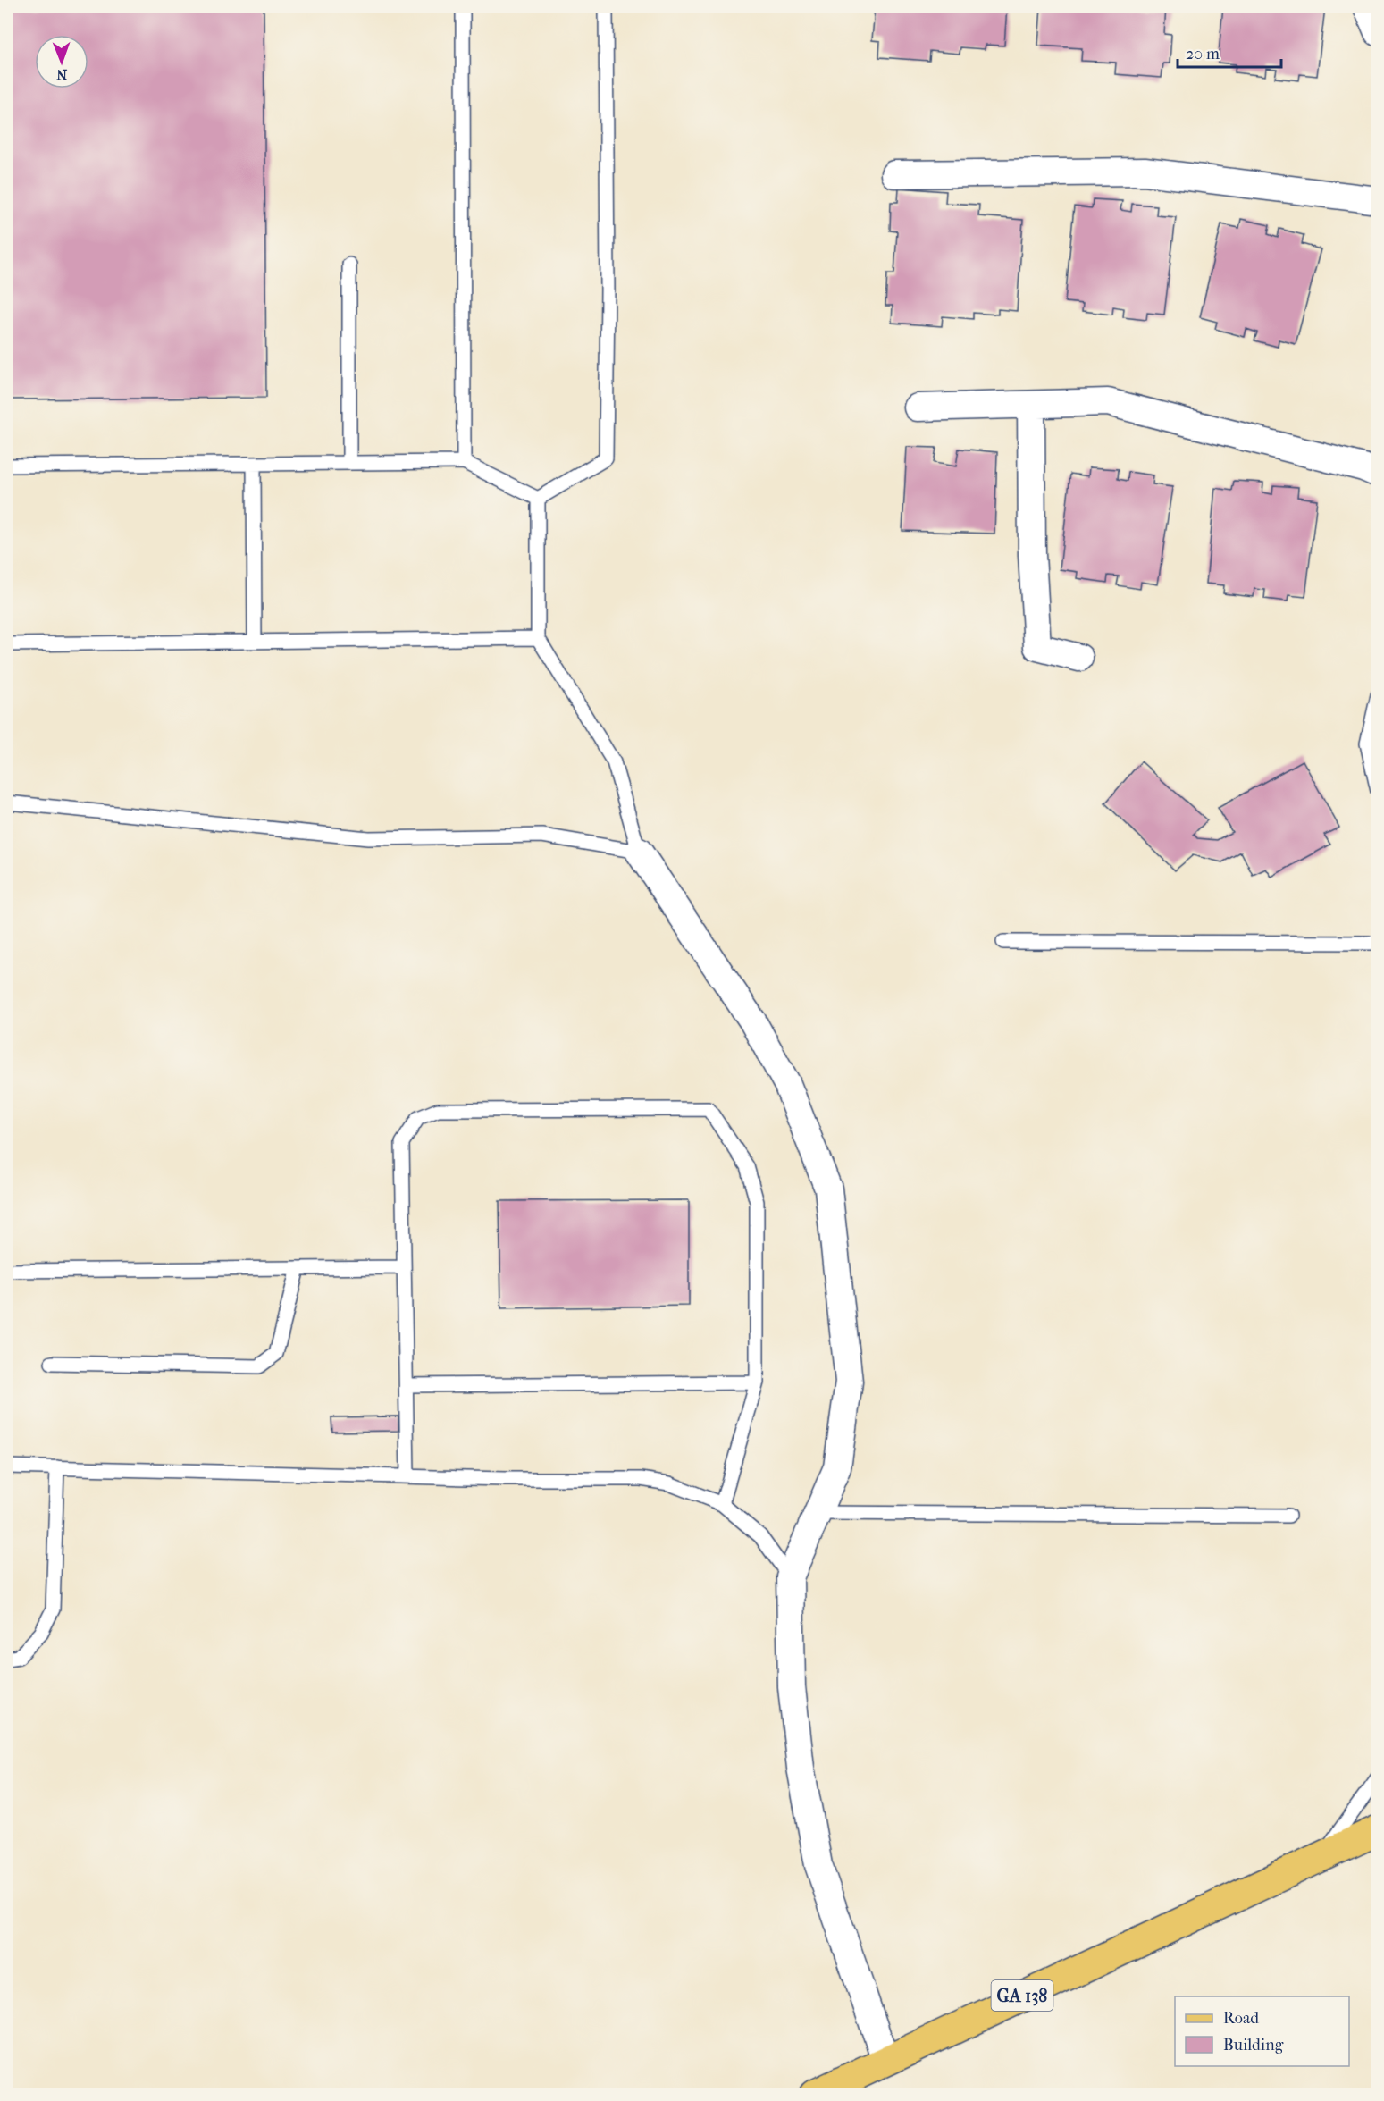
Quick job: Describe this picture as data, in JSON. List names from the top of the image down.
{
  "streets": {
    "main road": ["GA 138"]
  },
  "legend": ["Road", "Building"],
  "scale_bar": "20 m",
  "north": "bottom"
}
